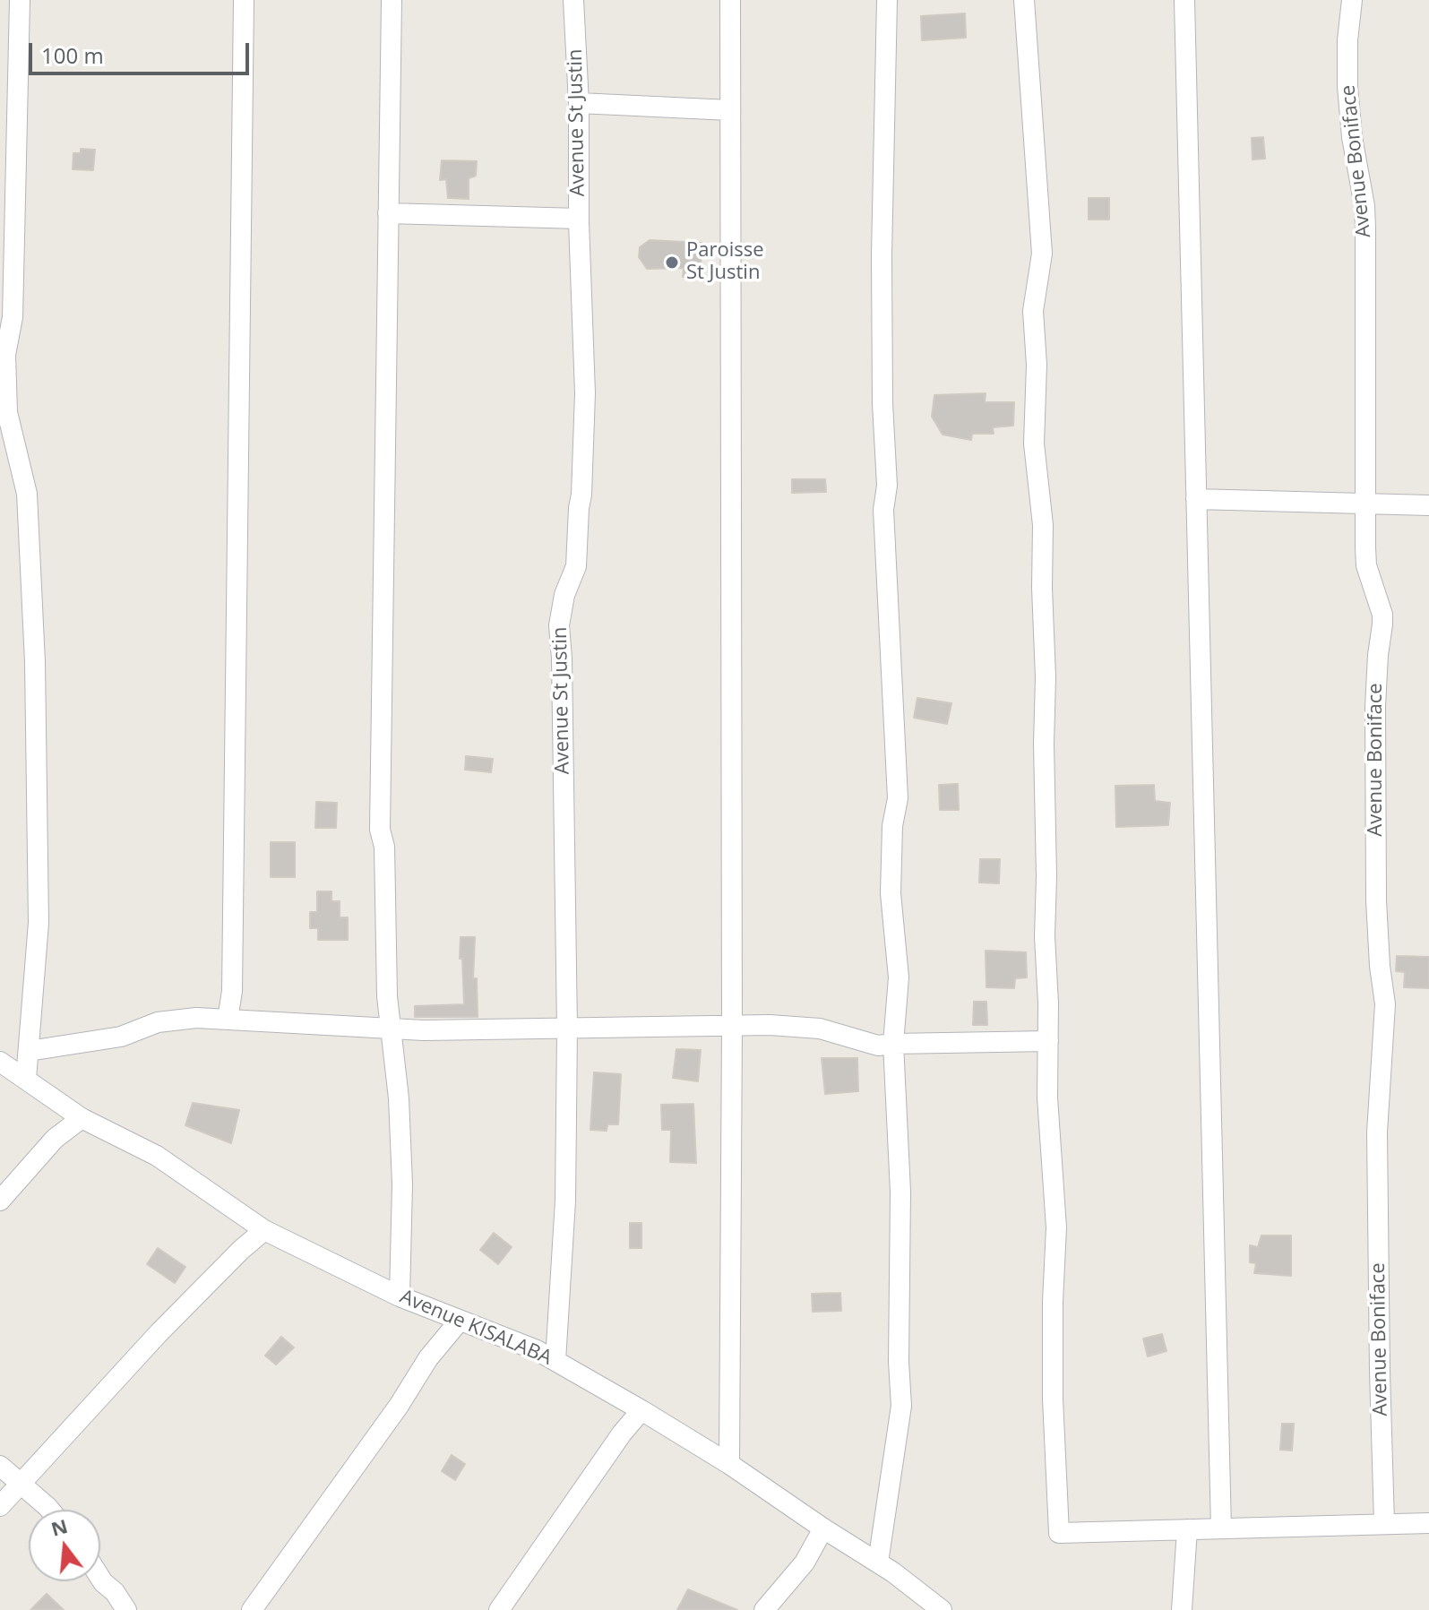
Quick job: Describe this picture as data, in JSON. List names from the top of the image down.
{
  "streets": {
    "street": ["Avenue St Justin", "Avenue Boniface", "Avenue KISALABA"]
  },
  "crossings": [
    ["Avenue St Justin", "Avenue KISALABA"]
  ],
  "places": ["Paroisse St Justin"],
  "scale_bar": "100 m",
  "north": "top"
}
